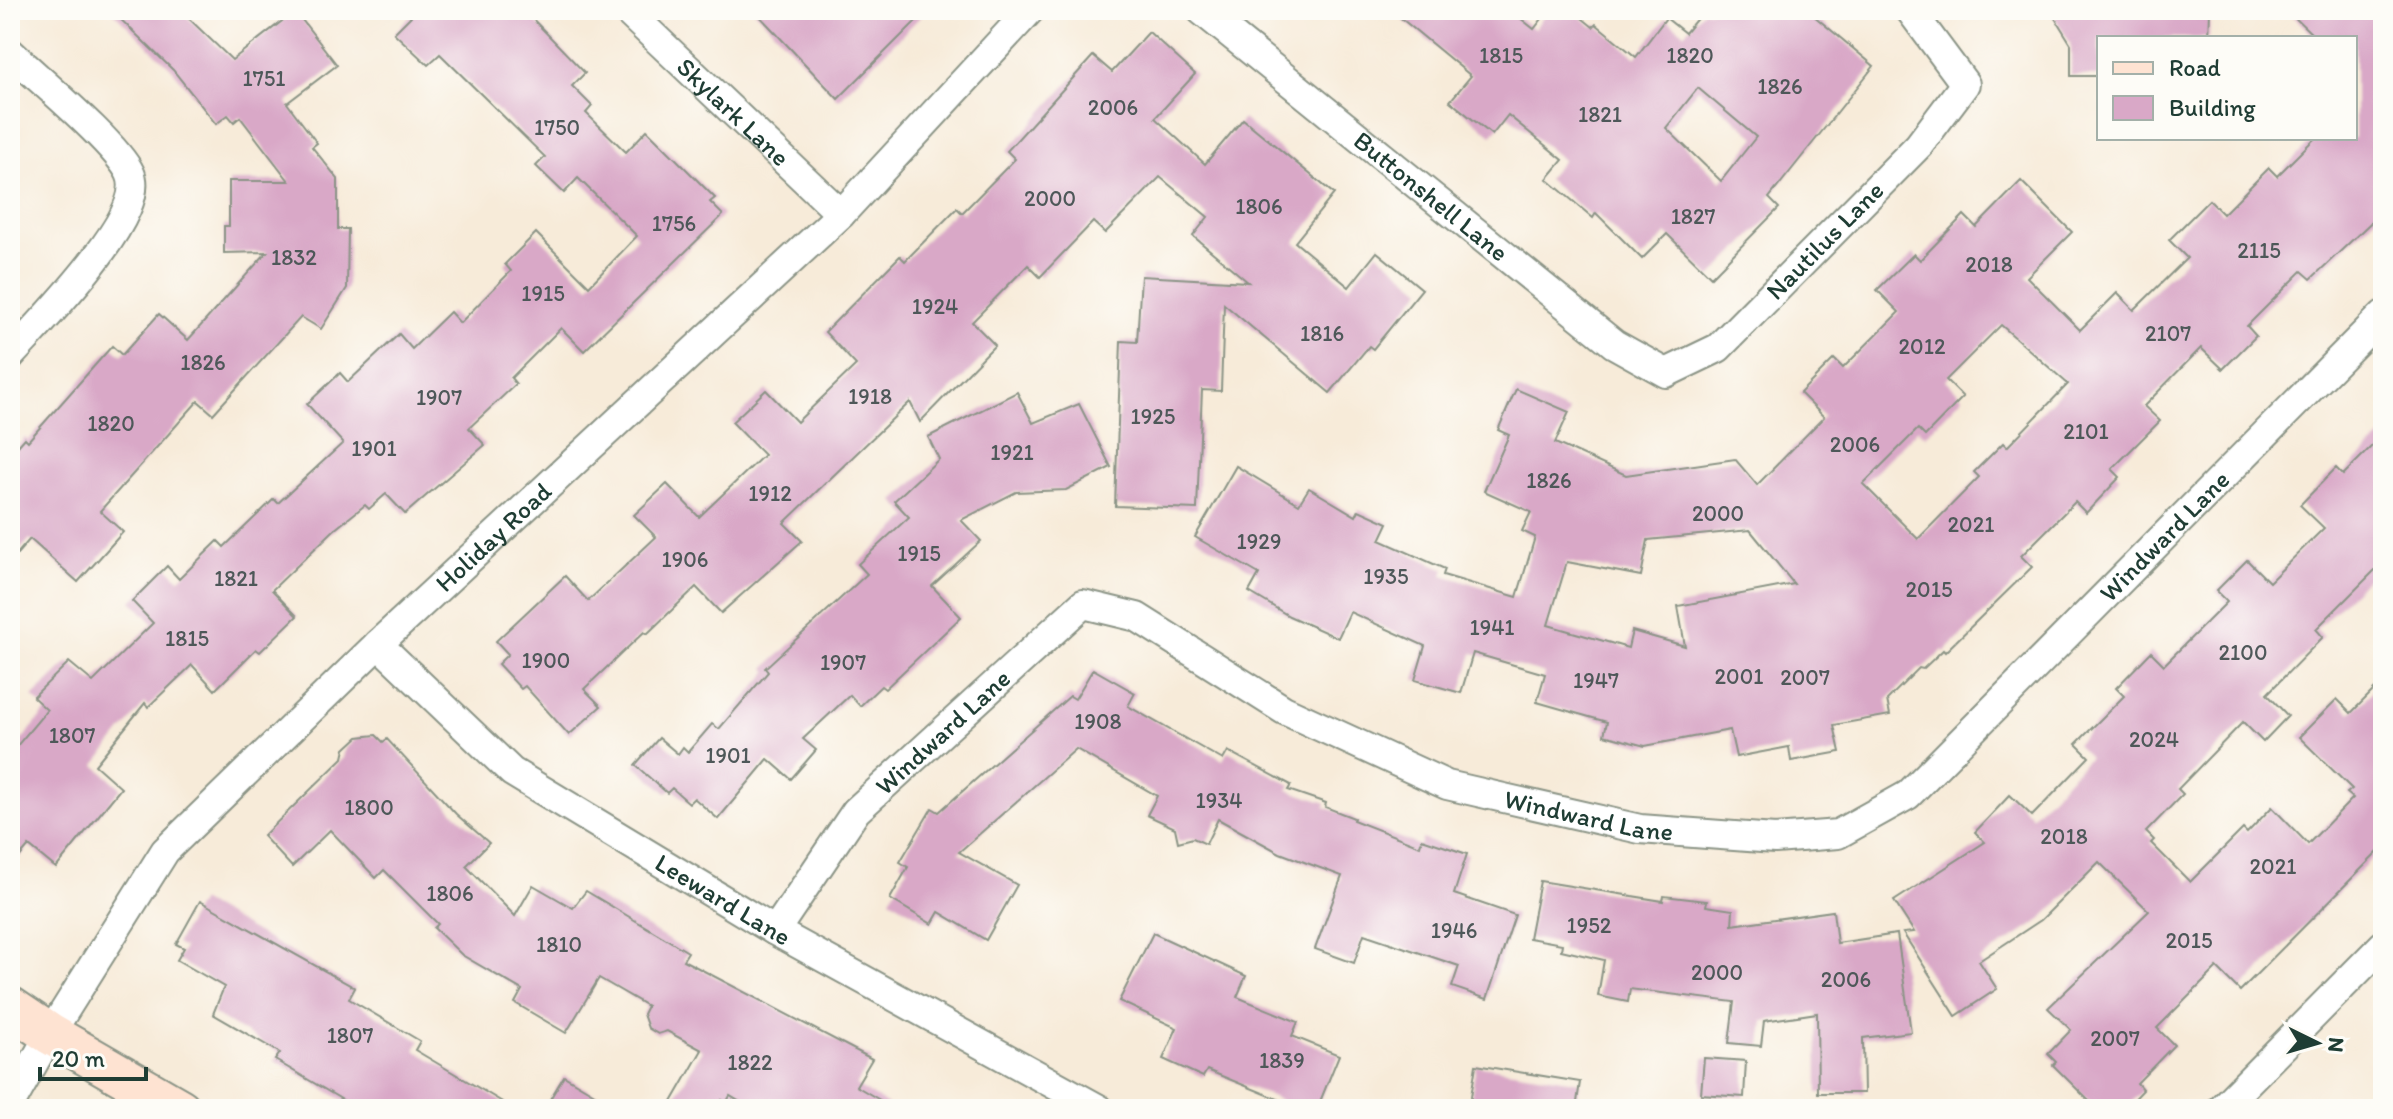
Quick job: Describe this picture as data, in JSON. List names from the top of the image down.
{
  "streets": {
    "street": [
      "Skylark Lane",
      "Buttonshell Lane",
      "Nautilus Lane",
      "Windward Lane",
      "Holiday Road",
      "Leeward Lane"
    ]
  },
  "crossings": [
    ["Skylark Lane", "Holiday Road"],
    ["Buttonshell Lane", "Nautilus Lane"],
    ["Windward Lane", "Leeward Lane"],
    ["Holiday Road", "Leeward Lane"]
  ],
  "house_numbers": [
    "1815",
    "1820",
    "1751",
    "1826",
    "2006",
    "1821",
    "1750",
    "2000",
    "1806",
    "1827",
    "1756",
    "2115",
    "1832",
    "2018",
    "1915",
    "1924",
    "1816",
    "2107",
    "2012",
    "1826",
    "1918",
    "1907",
    "1925",
    "1820",
    "2101",
    "2006",
    "1901",
    "1921",
    "1826",
    "1912",
    "2000",
    "2021",
    "1929",
    "1915",
    "1906",
    "1935",
    "1821",
    "2015",
    "1941",
    "1815",
    "2100",
    "1900",
    "1907",
    "2001",
    "2007",
    "1947",
    "1908",
    "1807",
    "2024",
    "1901",
    "1934",
    "1800",
    "2018",
    "2021",
    "1806",
    "1952",
    "1946",
    "2015",
    "1810",
    "2000",
    "2006",
    "1807",
    "2007",
    "1839",
    "1822"
  ],
  "legend": ["Road", "Building"],
  "scale_bar": "20 m",
  "north": "right"
}
